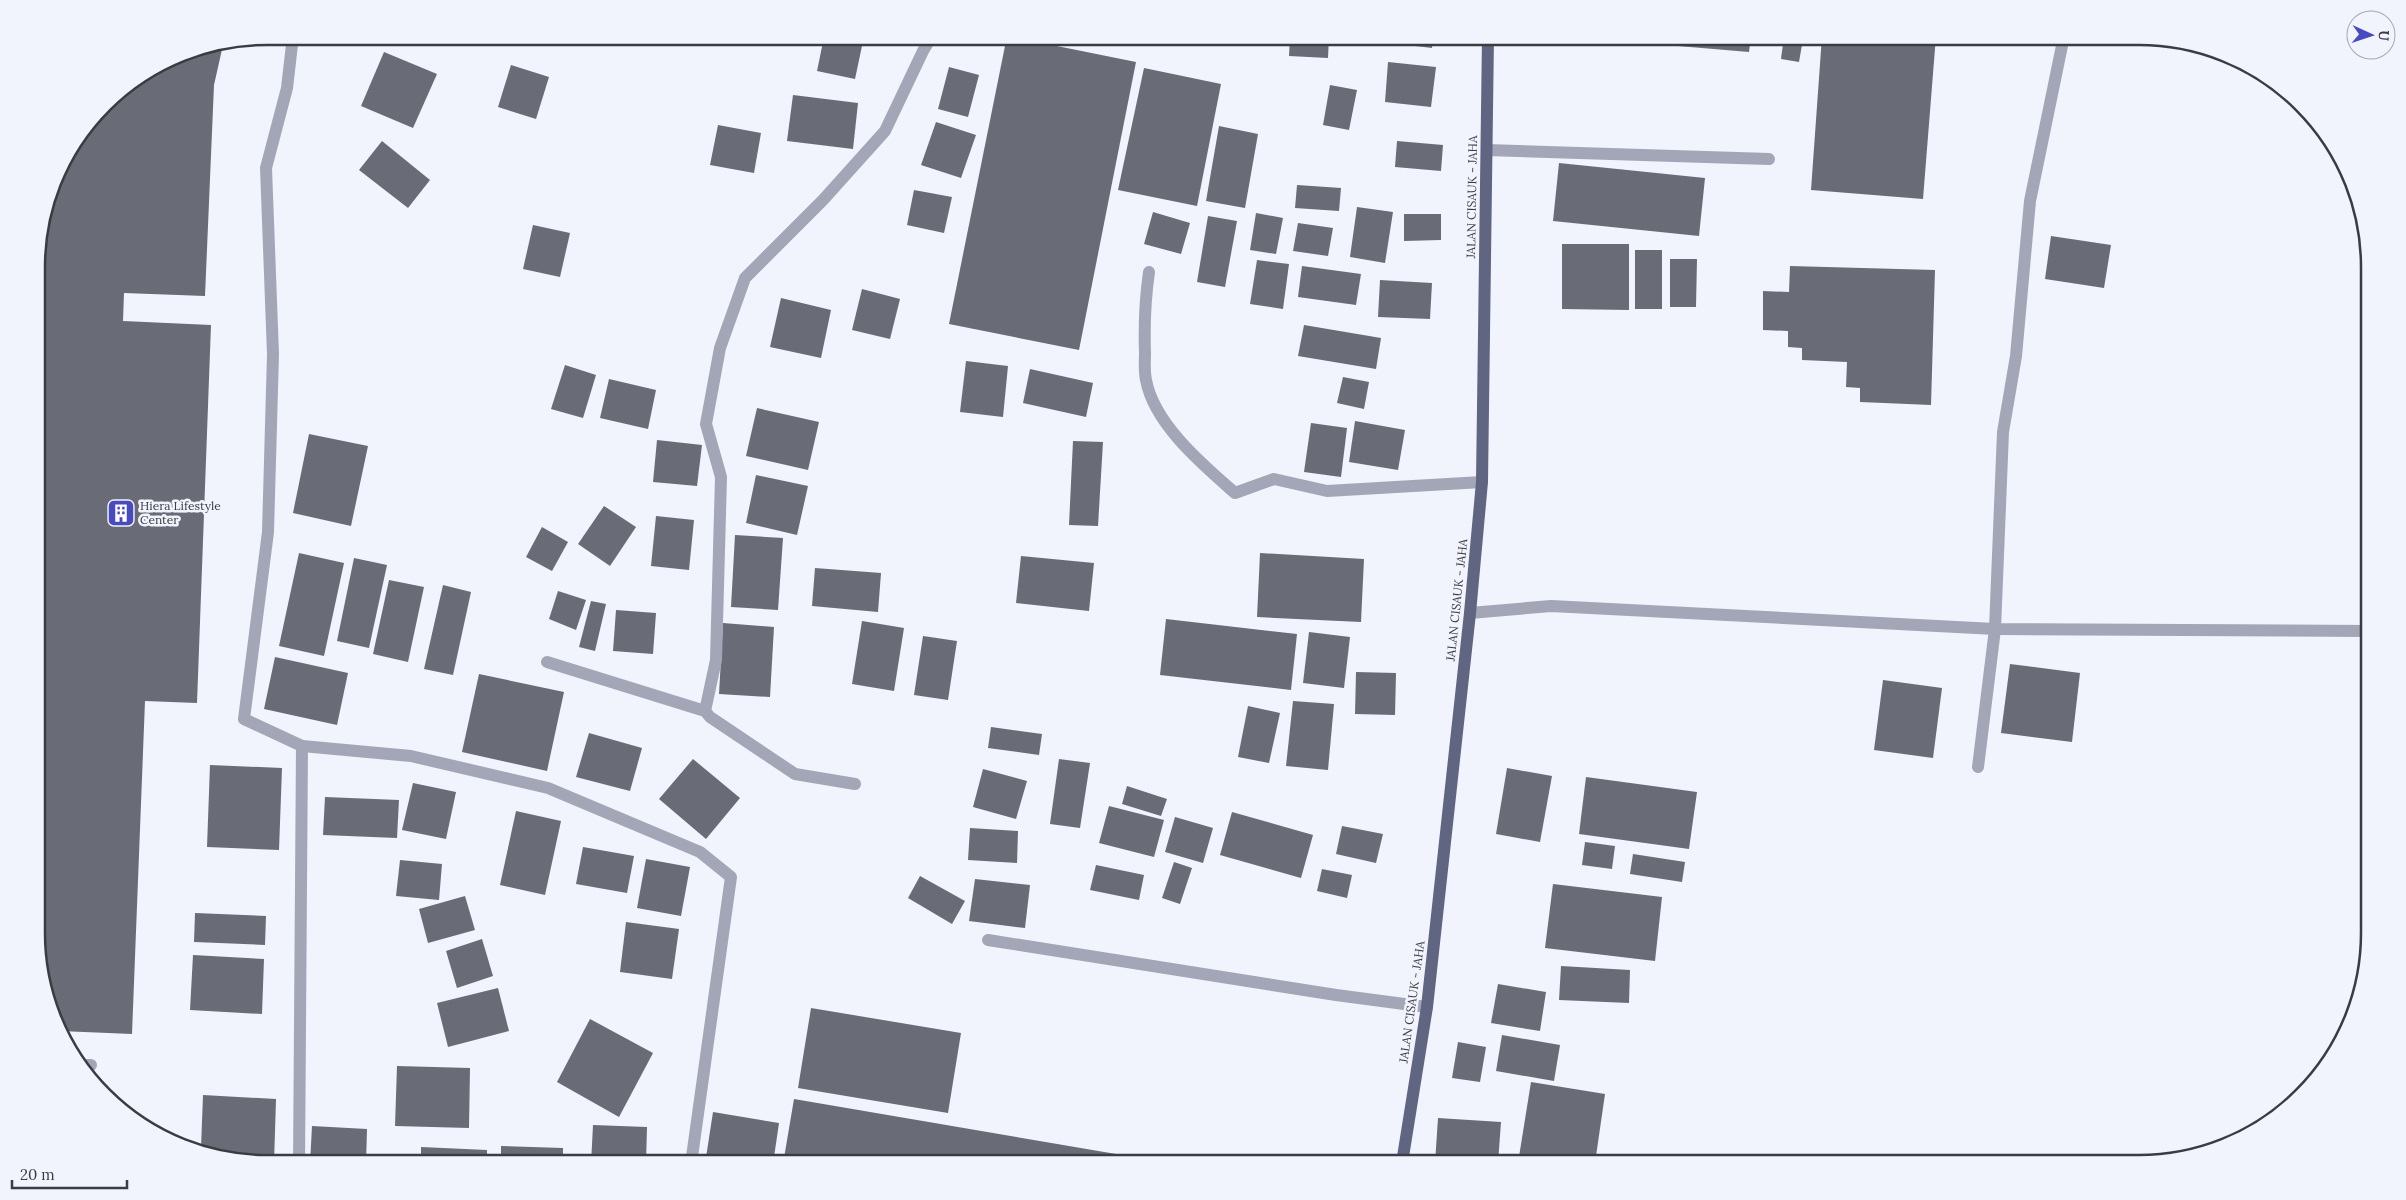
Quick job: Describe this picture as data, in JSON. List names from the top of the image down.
{
  "streets": {
    "main road": ["JALAN CISAUK - JAHA"]
  },
  "places": {
    "building": ["Hiera Lifestyle Center"]
  },
  "scale_bar": "20 m",
  "north": "right"
}
